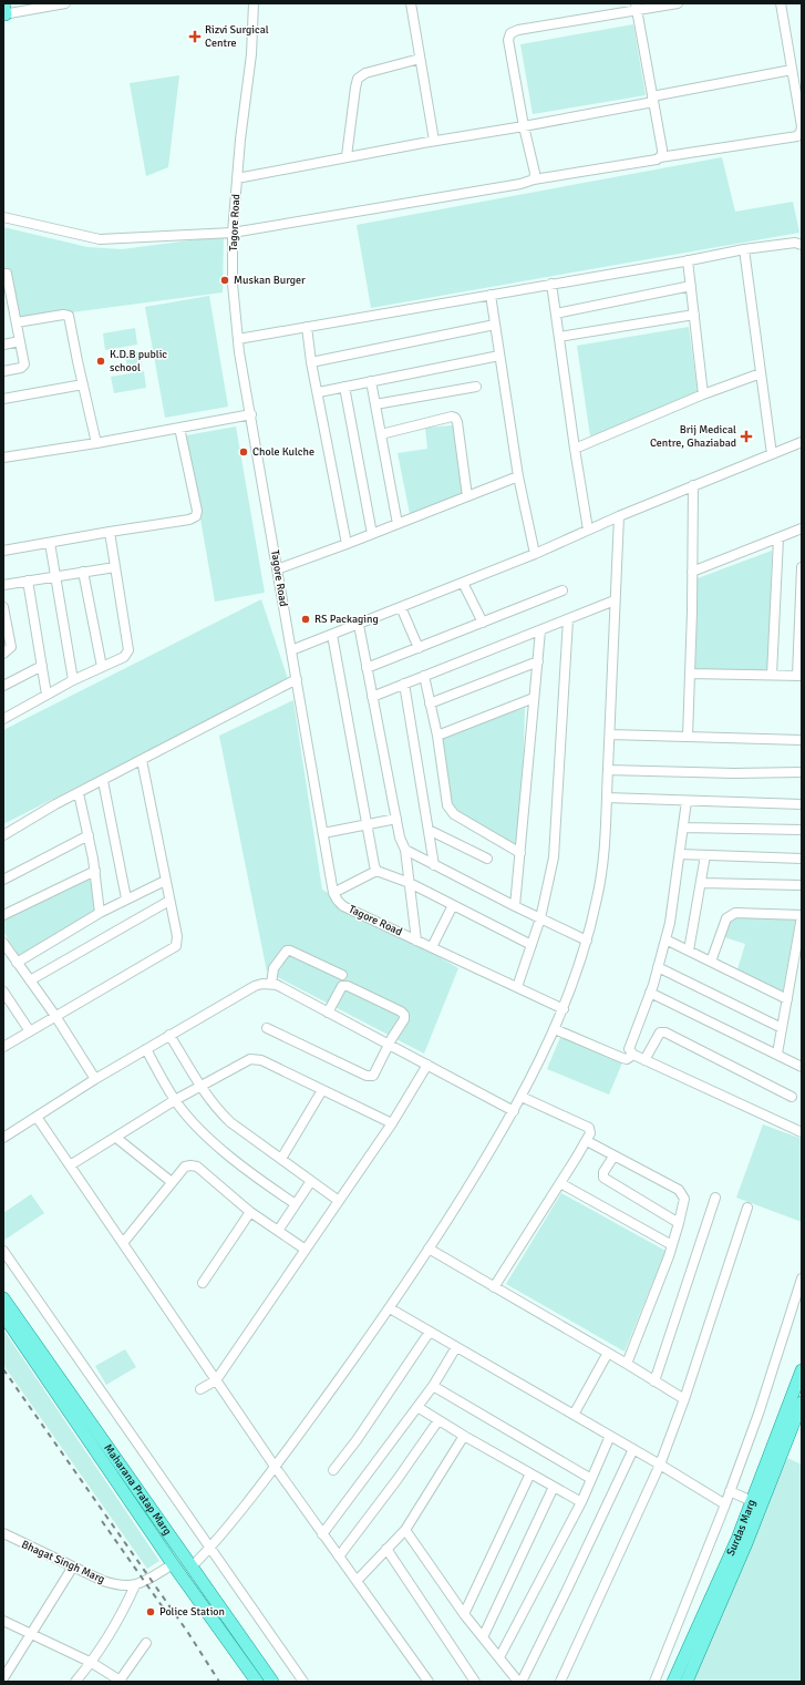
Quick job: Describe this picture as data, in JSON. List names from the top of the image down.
{
  "streets": {
    "main road": ["Maharana Pratap Marg", "Surdas Marg"],
    "street": ["Tagore Road", "Bhagat Singh Marg"]
  },
  "places": {
    "health": ["Rizvi Surgical Centre", "Brij Medical Centre, Ghaziabad"],
    "other": [
      "Muskan Burger",
      "K.D.B public school",
      "Chole Kulche",
      "RS Packaging",
      "Police Station"
    ]
  }
}
